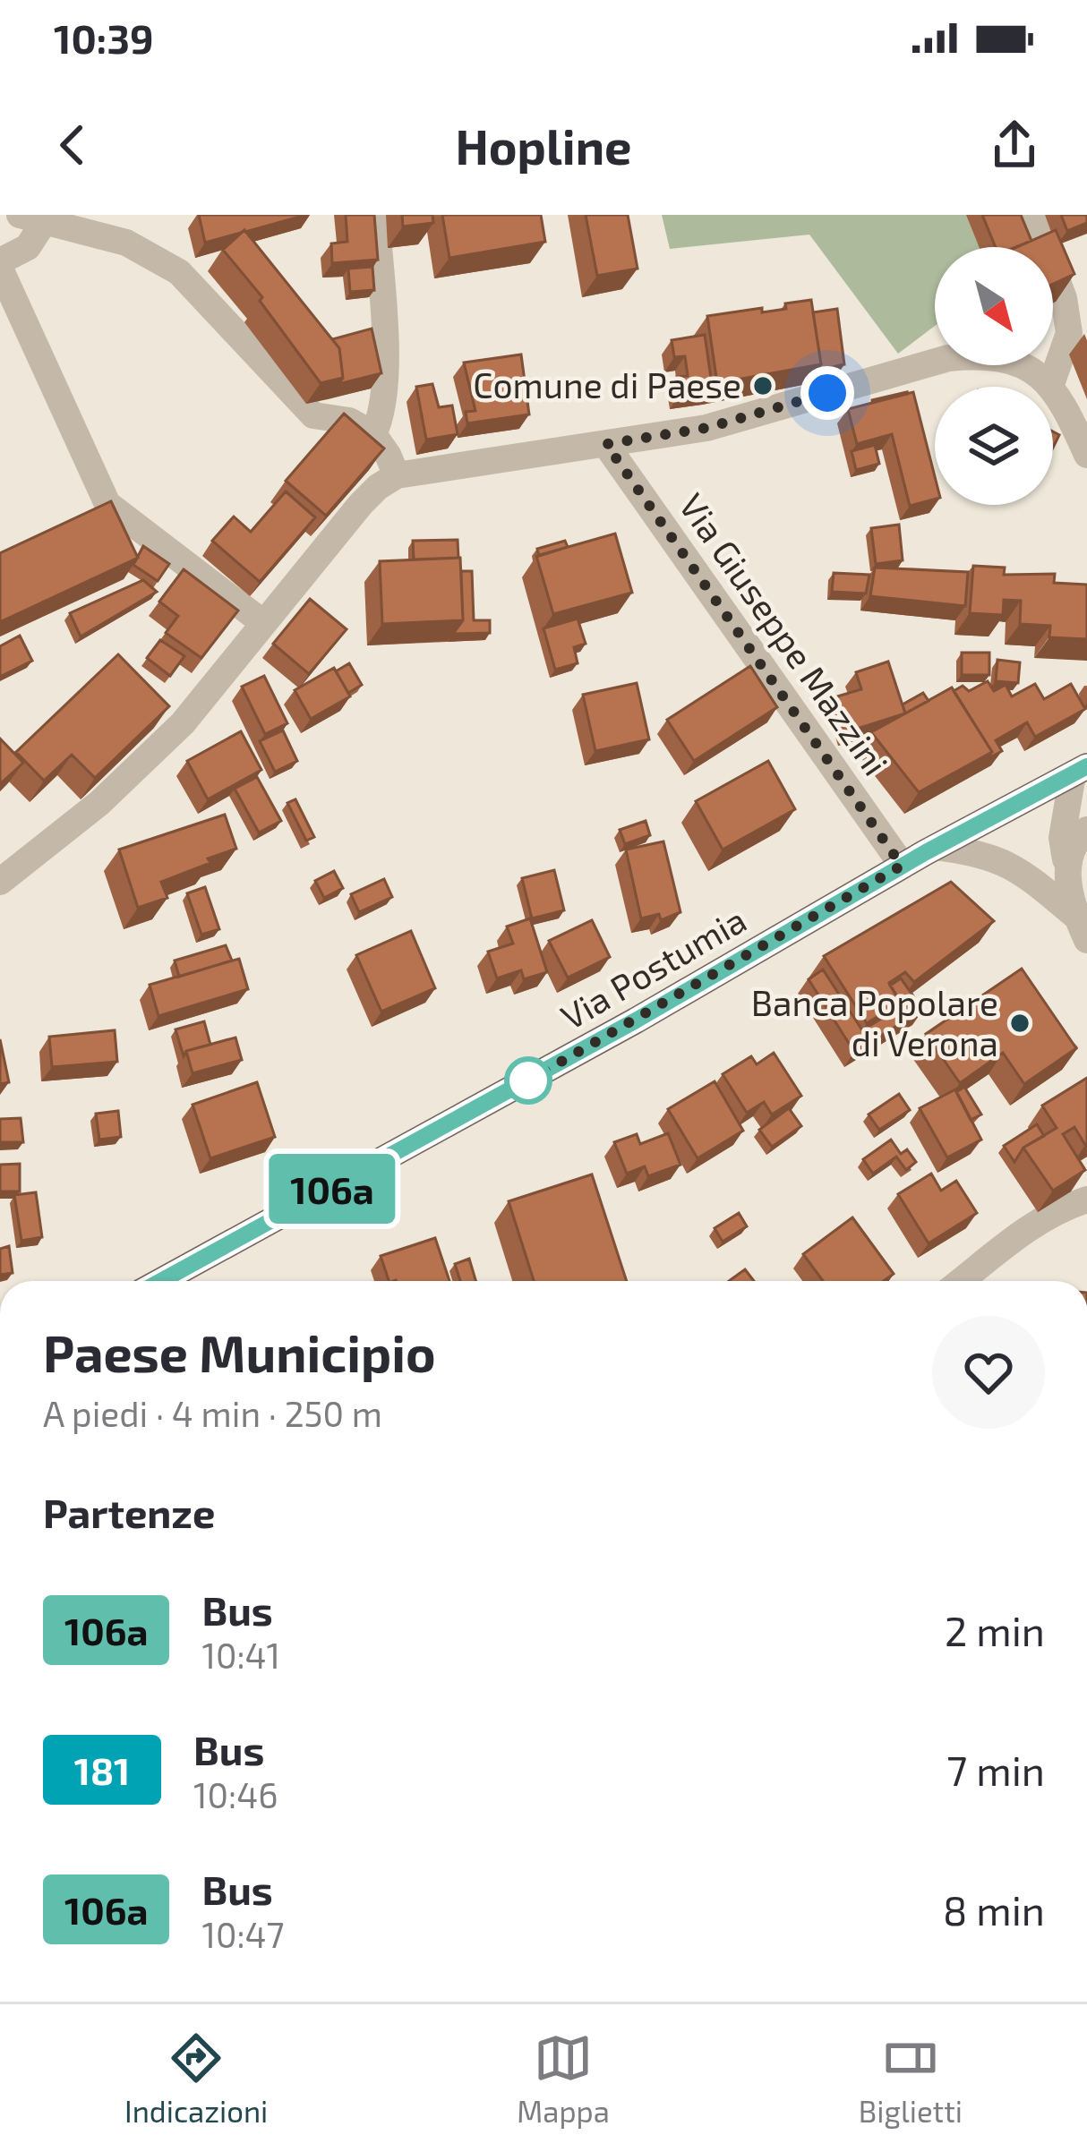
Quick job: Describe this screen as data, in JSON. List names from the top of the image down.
{
  "streets": {
    "main road": ["Via Postumia"],
    "street": ["Via Giuseppe Mazzini"]
  },
  "crossings": [
    ["Via Giuseppe Mazzini", "Via Postumia"]
  ],
  "places": ["Comune di Paese", "Banca Popolare di Verona"],
  "lines": ["bus line 106a"],
  "north": "bottom right",
  "page": {
    "status": "10:39",
    "header": "Hopline",
    "on_map": "106a",
    "heading": [
      ["Paese Municipio", "A piedi · 4 min · 250 m"],
      "Partenze"
    ],
    "list": [
      {
        "mark": "106a",
        "name": "Bus",
        "note": "10:41",
        "value": "2 min"
      },
      {
        "mark": "181",
        "name": "Bus",
        "note": "10:46",
        "value": "7 min"
      },
      {
        "mark": "106a",
        "name": "Bus",
        "note": "10:47",
        "value": "8 min"
      }
    ],
    "tabs": ["Indicazioni", "Mappa", "Biglietti"]
  }
}
